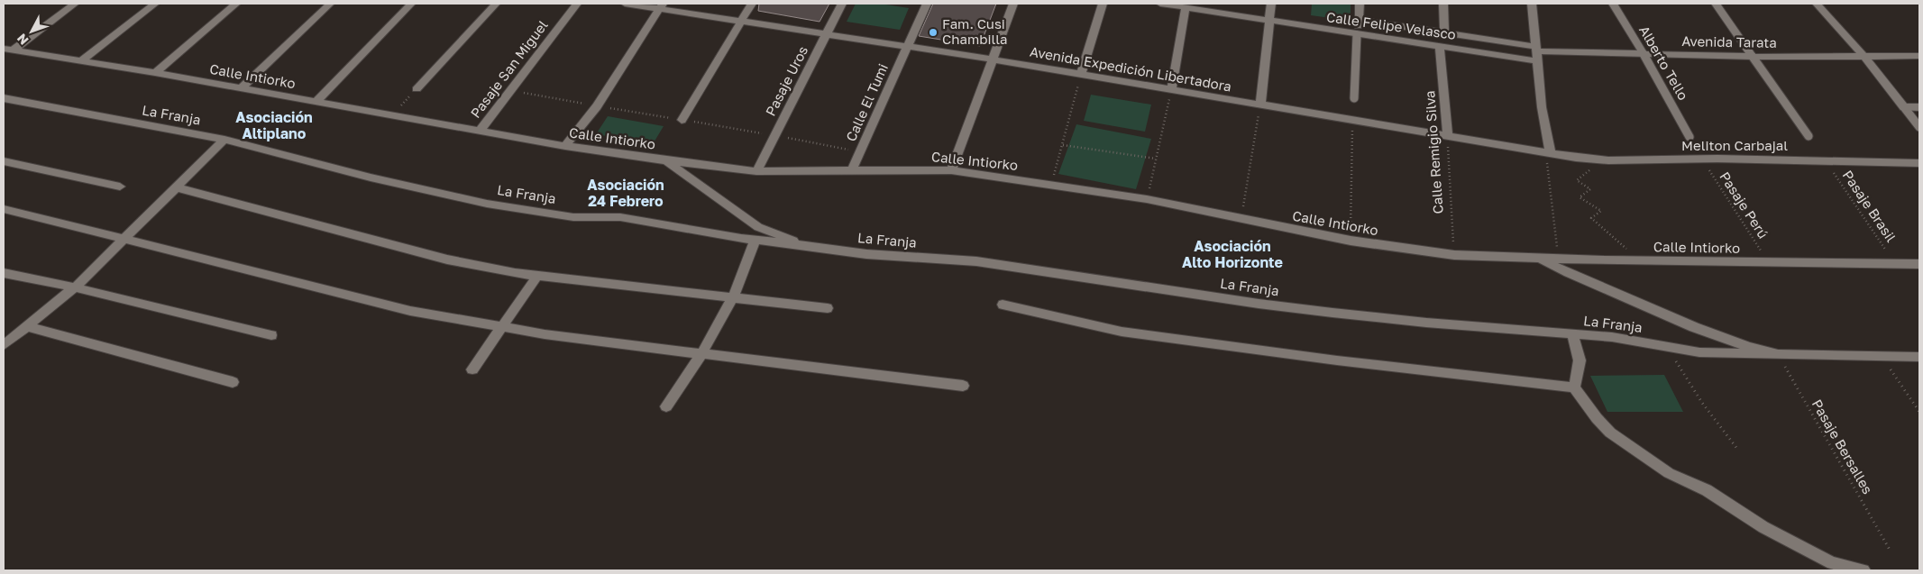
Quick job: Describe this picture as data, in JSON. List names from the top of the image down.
{
  "streets": {
    "street": [
      "Calle Felipe Velasco",
      "Avenida Tarata",
      "Alberto Tello",
      "Pasaje San Miguel",
      "Avenida Expedición Libertadora",
      "Calle Intiorko",
      "Pasaje Uros",
      "Calle El Tumi",
      "La Franja",
      "Meliton Carbajal",
      "Calle Remigio Silva"
    ],
    "path": ["Pasaje Perú", "Pasaje Brasil", "Pasaje Bersalles"]
  },
  "crossings": [
    ["Calle Felipe Velasco", "Avenida Tarata"],
    ["Calle Felipe Velasco", "Calle Remigio Silva"],
    ["Avenida Tarata", "Alberto Tello"],
    ["Pasaje San Miguel", "Calle Intiorko"],
    ["Avenida Expedición Libertadora", "Pasaje Uros"],
    ["Avenida Expedición Libertadora", "Calle El Tumi"],
    ["Avenida Expedición Libertadora", "Meliton Carbajal"],
    ["Avenida Expedición Libertadora", "Calle Remigio Silva"],
    ["Calle Intiorko", "Pasaje Uros"],
    ["Calle Intiorko", "Calle El Tumi"],
    ["Calle Intiorko", "La Franja"],
    ["Calle Intiorko", "Calle Remigio Silva"],
    ["Calle Intiorko", "Pasaje Perú"],
    ["Calle Intiorko", "Pasaje Brasil"],
    ["La Franja", "Pasaje Bersalles"],
    ["Meliton Carbajal", "Pasaje Perú"],
    ["Meliton Carbajal", "Pasaje Brasil"]
  ],
  "districts": ["Asociación Altiplano", "Asociación 24 Febrero", "Asociación Alto Horizonte"],
  "places": ["Fam. Cusi Chambilla"],
  "north": "bottom left"
}
